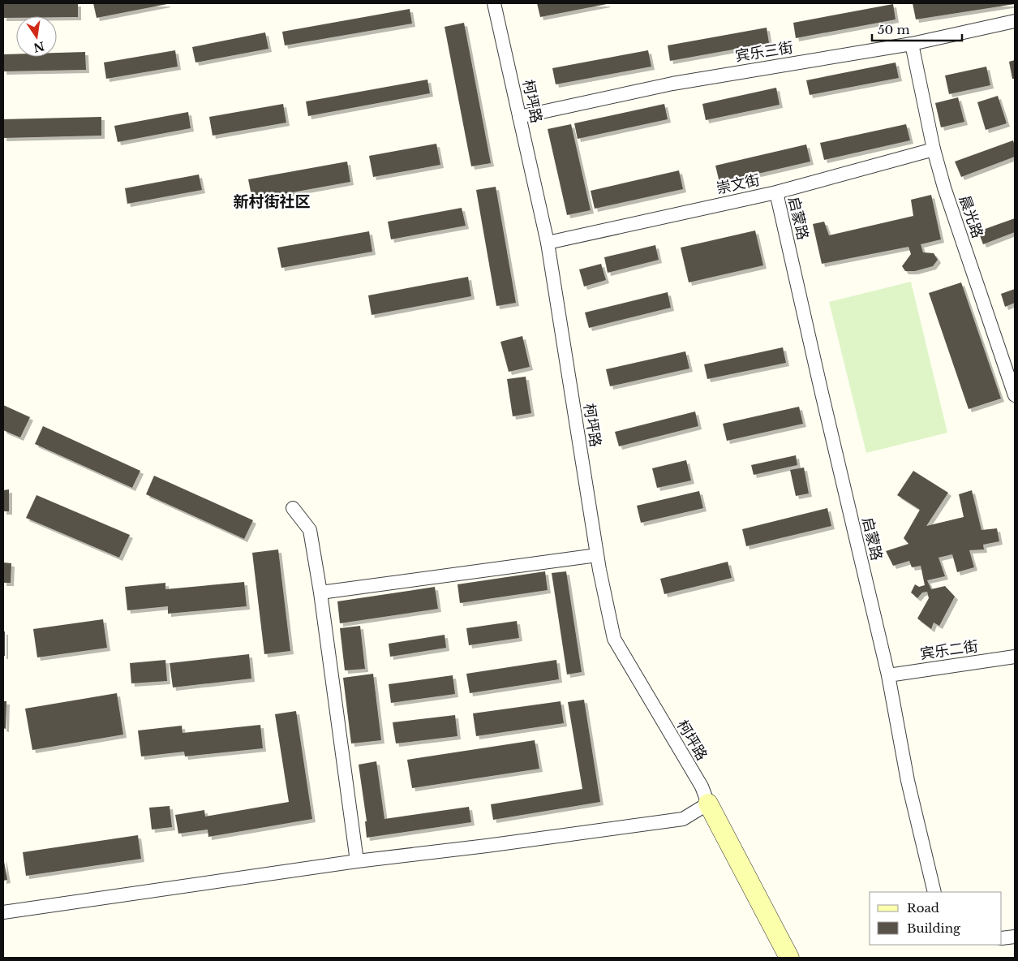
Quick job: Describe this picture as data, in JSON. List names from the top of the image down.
{
  "streets": {
    "street": [
      "宾乐三街",
      "柯坪路",
      "崇文街",
      "晨光路",
      "启蒙路",
      "宾乐二街"
    ]
  },
  "crossings": [
    ["宾乐三街", "柯坪路"],
    ["宾乐三街", "晨光路"],
    ["柯坪路", "崇文街"],
    ["崇文街", "晨光路"],
    ["崇文街", "启蒙路"],
    ["启蒙路", "宾乐二街"]
  ],
  "districts": ["新村街社区"],
  "legend": ["Road", "Building"],
  "scale_bar": "50 m",
  "north": "bottom"
}
